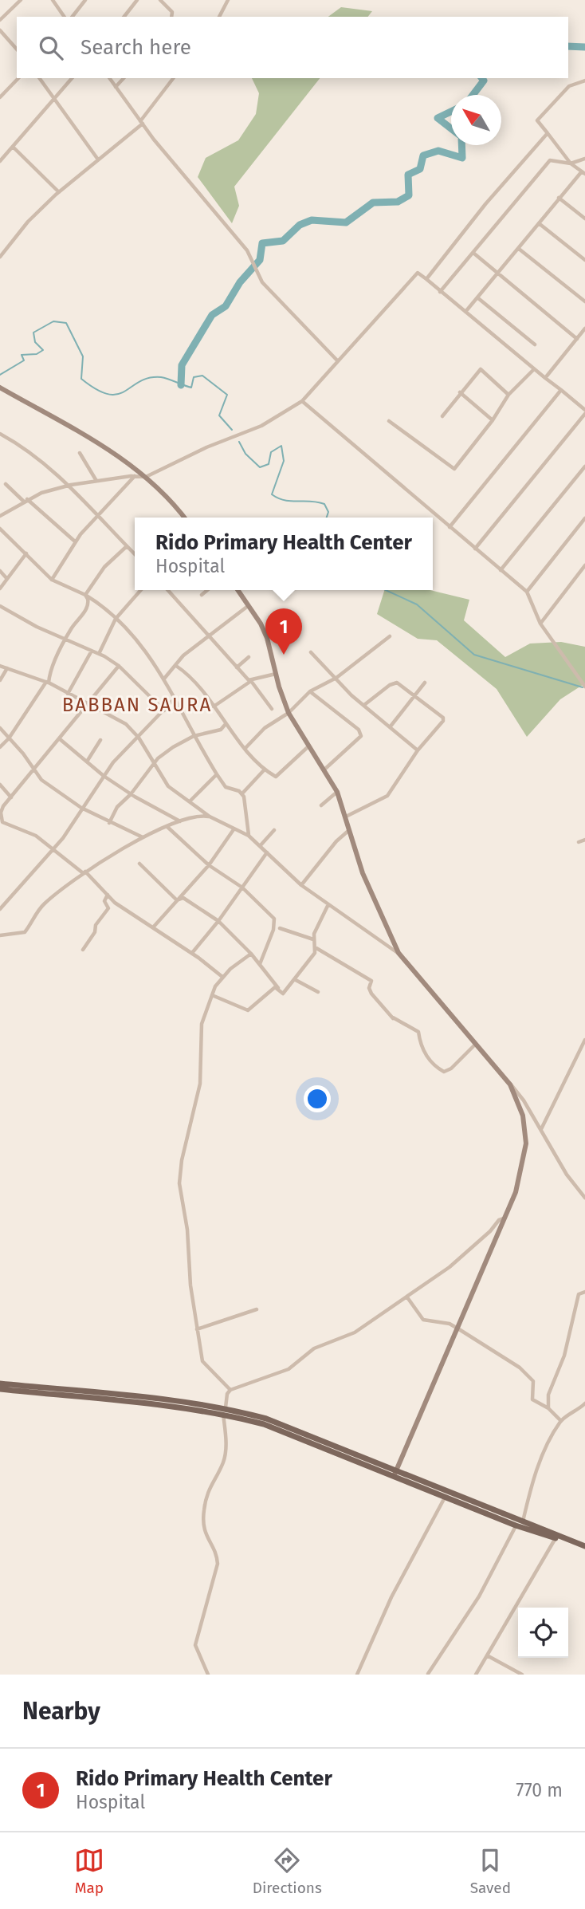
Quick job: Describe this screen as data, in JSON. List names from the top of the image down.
{
  "districts": ["BABBAN SAURA"],
  "north": "top left",
  "page": {
    "search": "Search here",
    "popup": ["Rido Primary Health Center", "Hospital"],
    "pins": "1",
    "heading": "Nearby",
    "list": [
      {
        "mark": "1",
        "name": "Rido Primary Health Center",
        "note": "Hospital",
        "value": "770 m"
      }
    ],
    "nav": ["Map", "Directions", "Saved"]
  }
}
